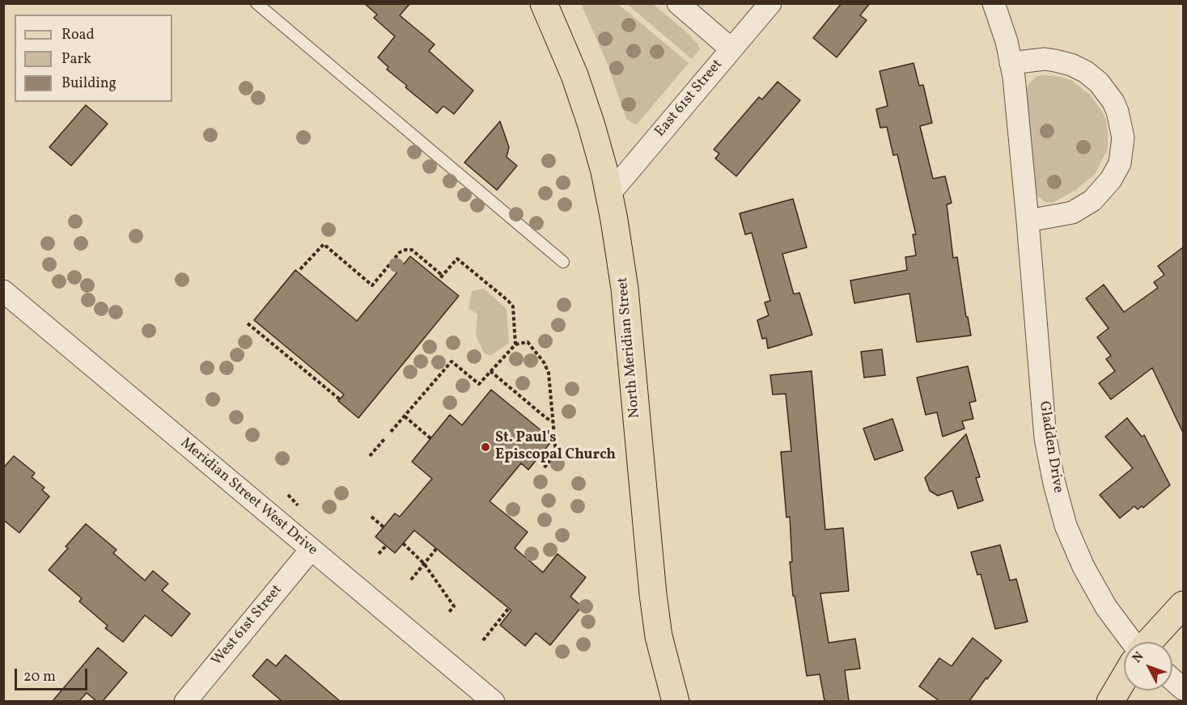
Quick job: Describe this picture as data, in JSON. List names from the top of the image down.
{
  "streets": {
    "main road": ["North Meridian Street"],
    "street": [
      "East 61st Street",
      "Gladden Drive",
      "Meridian Street West Drive",
      "West 61st Street"
    ]
  },
  "crossings": [
    ["East 61st Street", "North Meridian Street"],
    ["Meridian Street West Drive", "West 61st Street"]
  ],
  "places": ["St. Paul's Episcopal Church"],
  "legend": ["Road", "Park", "Building"],
  "scale_bar": "20 m",
  "north": "top left"
}
